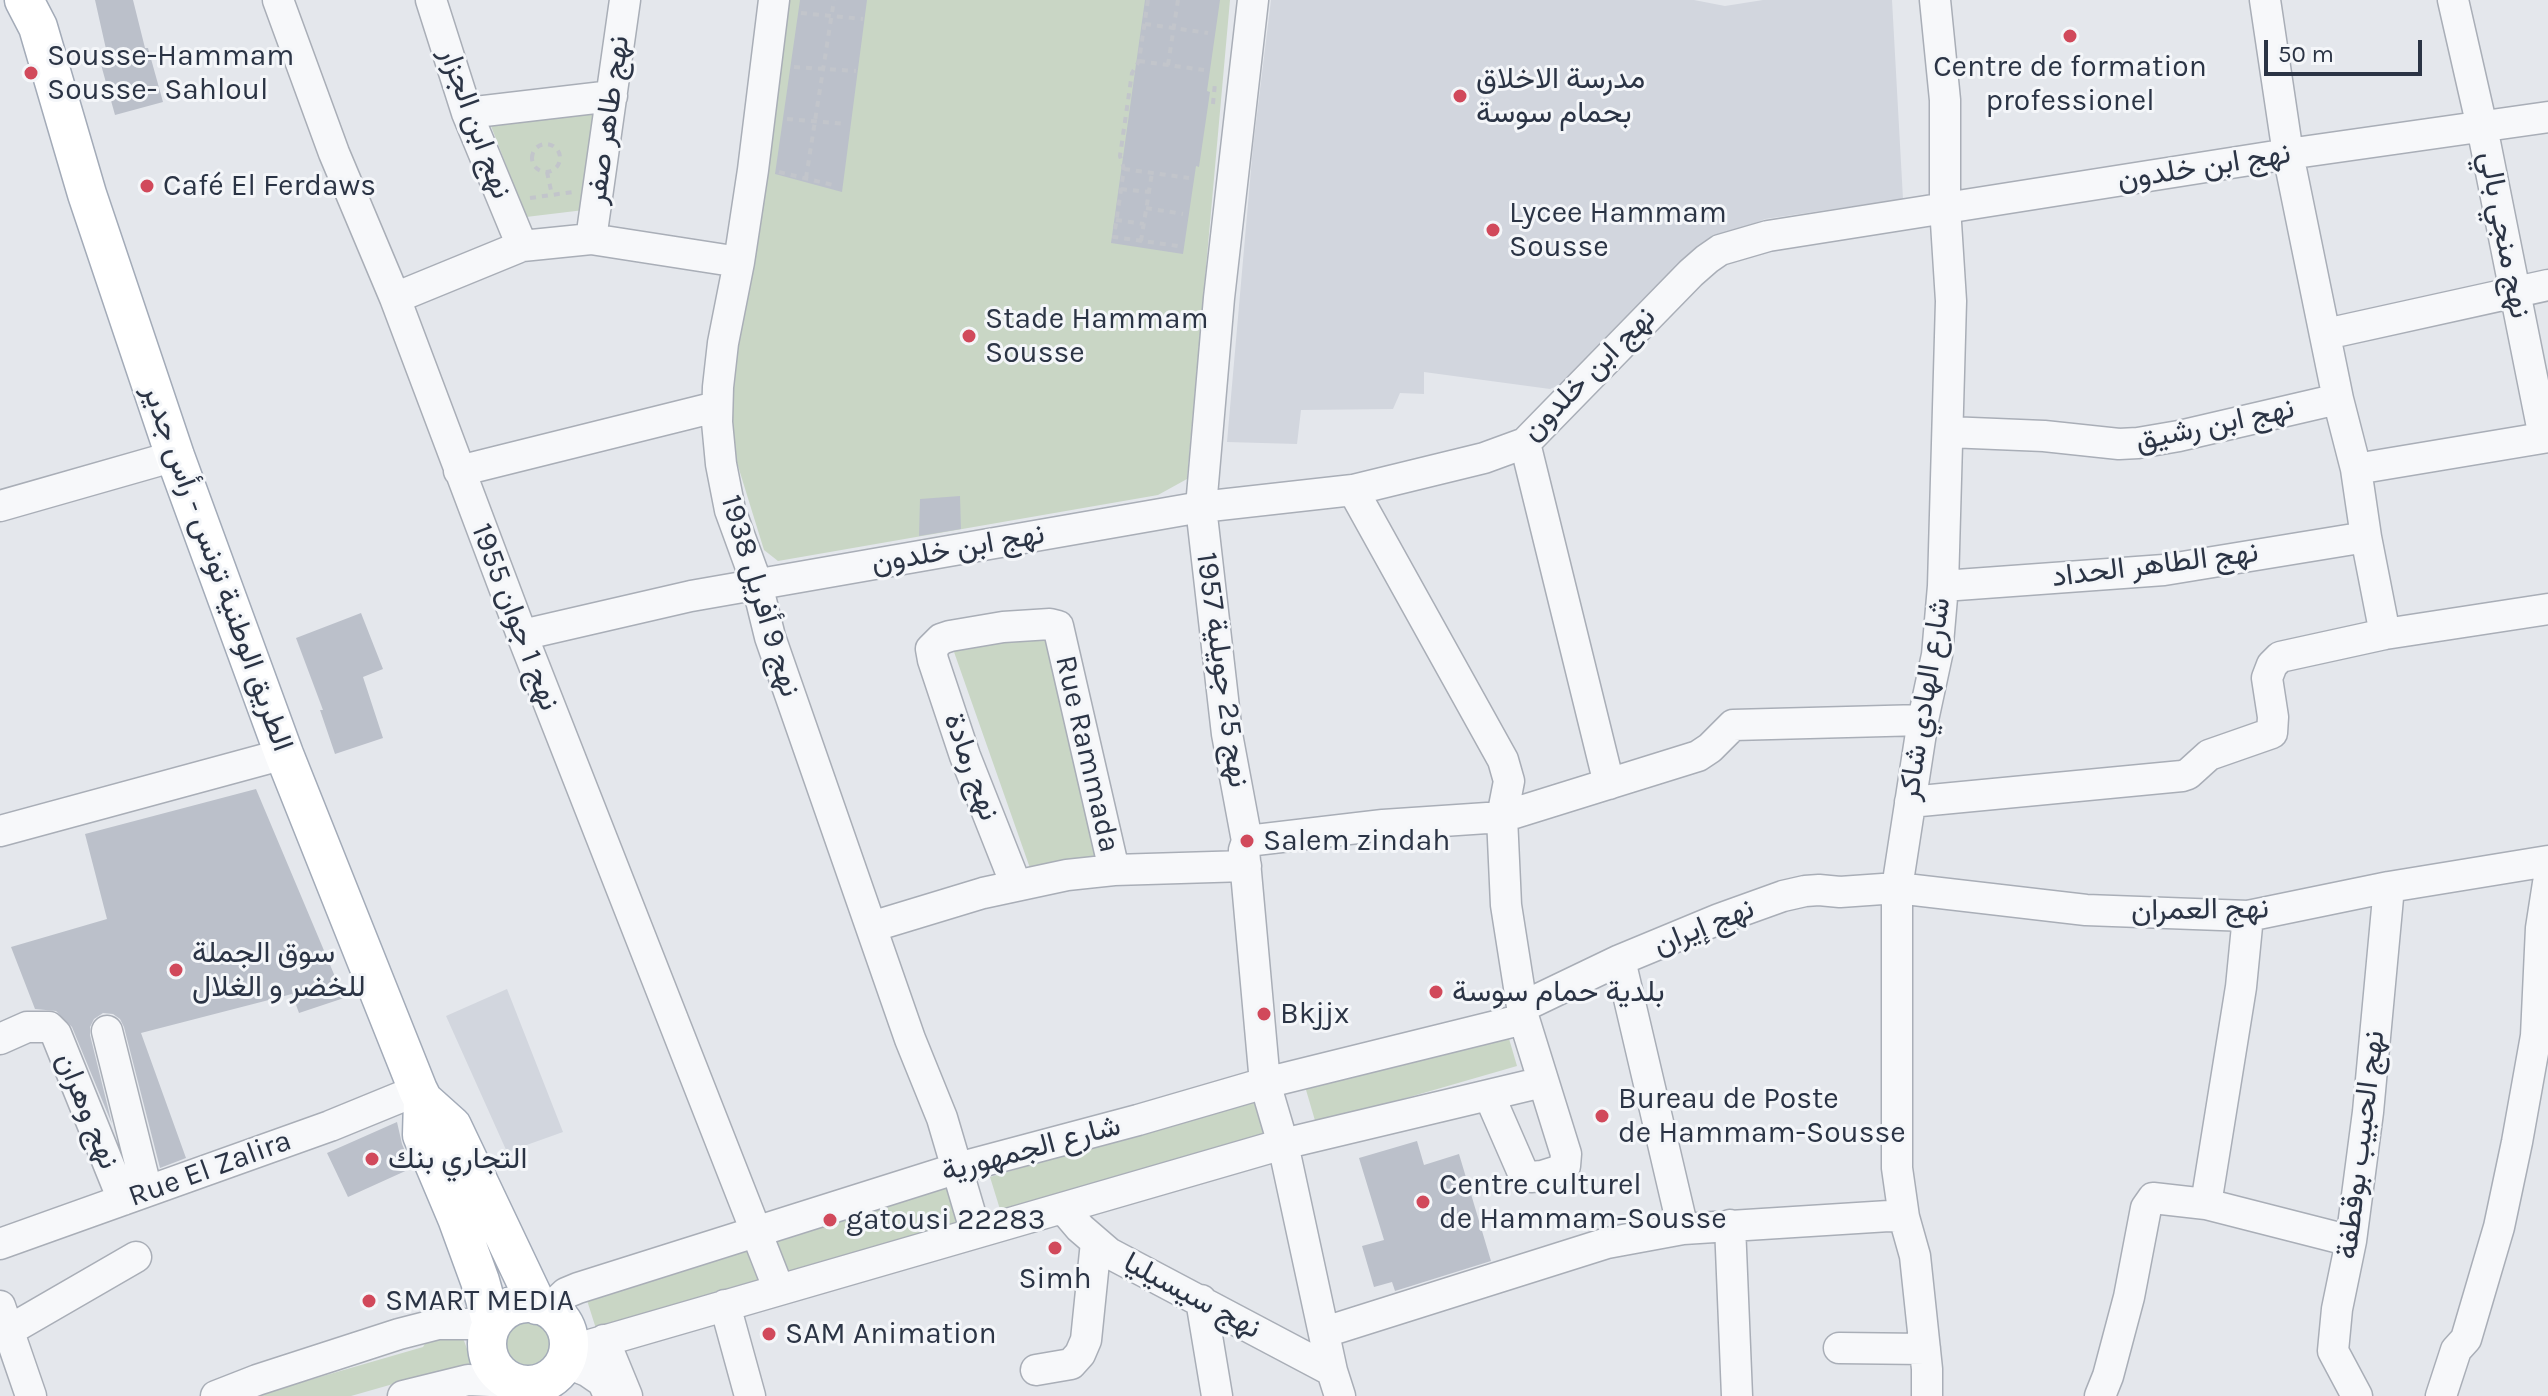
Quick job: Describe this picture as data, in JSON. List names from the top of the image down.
{
  "streets": {
    "main road": ["الطريق الوطنية تونس - رأس جدير"],
    "street": [
      "نهج طاهر صفر",
      "نهج ابن الجزار",
      "نهج ابن خلدون",
      "نهج منجي بالي",
      "نهج ابن رشيق",
      "نهج الطاهر الحداد",
      "نهج 9 أفريل 1938",
      "نهج 1 جوان 1955",
      "نهج 25 جويلية 1957",
      "شارع الهادي شاكر",
      "Rue Rammada",
      "نهج رمادة",
      "نهج العمران",
      "نهج إيران",
      "نهج وهران",
      "نهج الحبيب بوقطفة",
      "شارع الجمهورية",
      "Rue El Zalira",
      "نهج سيسيليا"
    ]
  },
  "crossings": [
    ["نهج ابن خلدون", "نهج منجي بالي"],
    ["نهج ابن خلدون", "نهج 9 أفريل 1938"],
    ["نهج ابن خلدون", "نهج 1 جوان 1955"],
    ["نهج ابن خلدون", "نهج 25 جويلية 1957"],
    ["نهج ابن خلدون", "شارع الهادي شاكر"],
    ["نهج ابن رشيق", "شارع الهادي شاكر"],
    ["نهج الطاهر الحداد", "شارع الهادي شاكر"],
    ["الطريق الوطنية تونس - رأس جدير", "شارع الجمهورية"],
    ["الطريق الوطنية تونس - رأس جدير", "Rue El Zalira"],
    ["نهج 9 أفريل 1938", "شارع الجمهورية"],
    ["نهج 1 جوان 1955", "شارع الجمهورية"],
    ["نهج 25 جويلية 1957", "شارع الجمهورية"],
    ["نهج 25 جويلية 1957", "نهج سيسيليا"],
    ["شارع الهادي شاكر", "نهج العمران"],
    ["شارع الهادي شاكر", "نهج إيران"],
    ["Rue Rammada", "نهج رمادة"],
    ["نهج العمران", "نهج إيران"],
    ["نهج العمران", "نهج الحبيب بوقطفة"],
    ["نهج إيران", "شارع الجمهورية"],
    ["نهج وهران", "Rue El Zalira"],
    ["شارع الجمهورية", "نهج سيسيليا"]
  ],
  "places": [
    "Centre de formation professionel",
    "Sousse-Hammam Sousse- Sahloul",
    "مدرسة الاخلاق بحمام سوسة",
    "Café El Ferdaws",
    "Lycee Hammam Sousse",
    "Stade Hammam Sousse",
    "Salem zindah",
    "سوق الجملة للخضر و الغلال",
    "بلدية حمام سوسة",
    "Bkjjx",
    "Bureau de Poste de Hammam-Sousse",
    "التجاري بنك",
    "Centre culturel de Hammam-Sousse",
    "gatousi 22283",
    "Simh",
    "SMART MEDIA",
    "SAM Animation"
  ],
  "scale_bar": "50 m"
}
